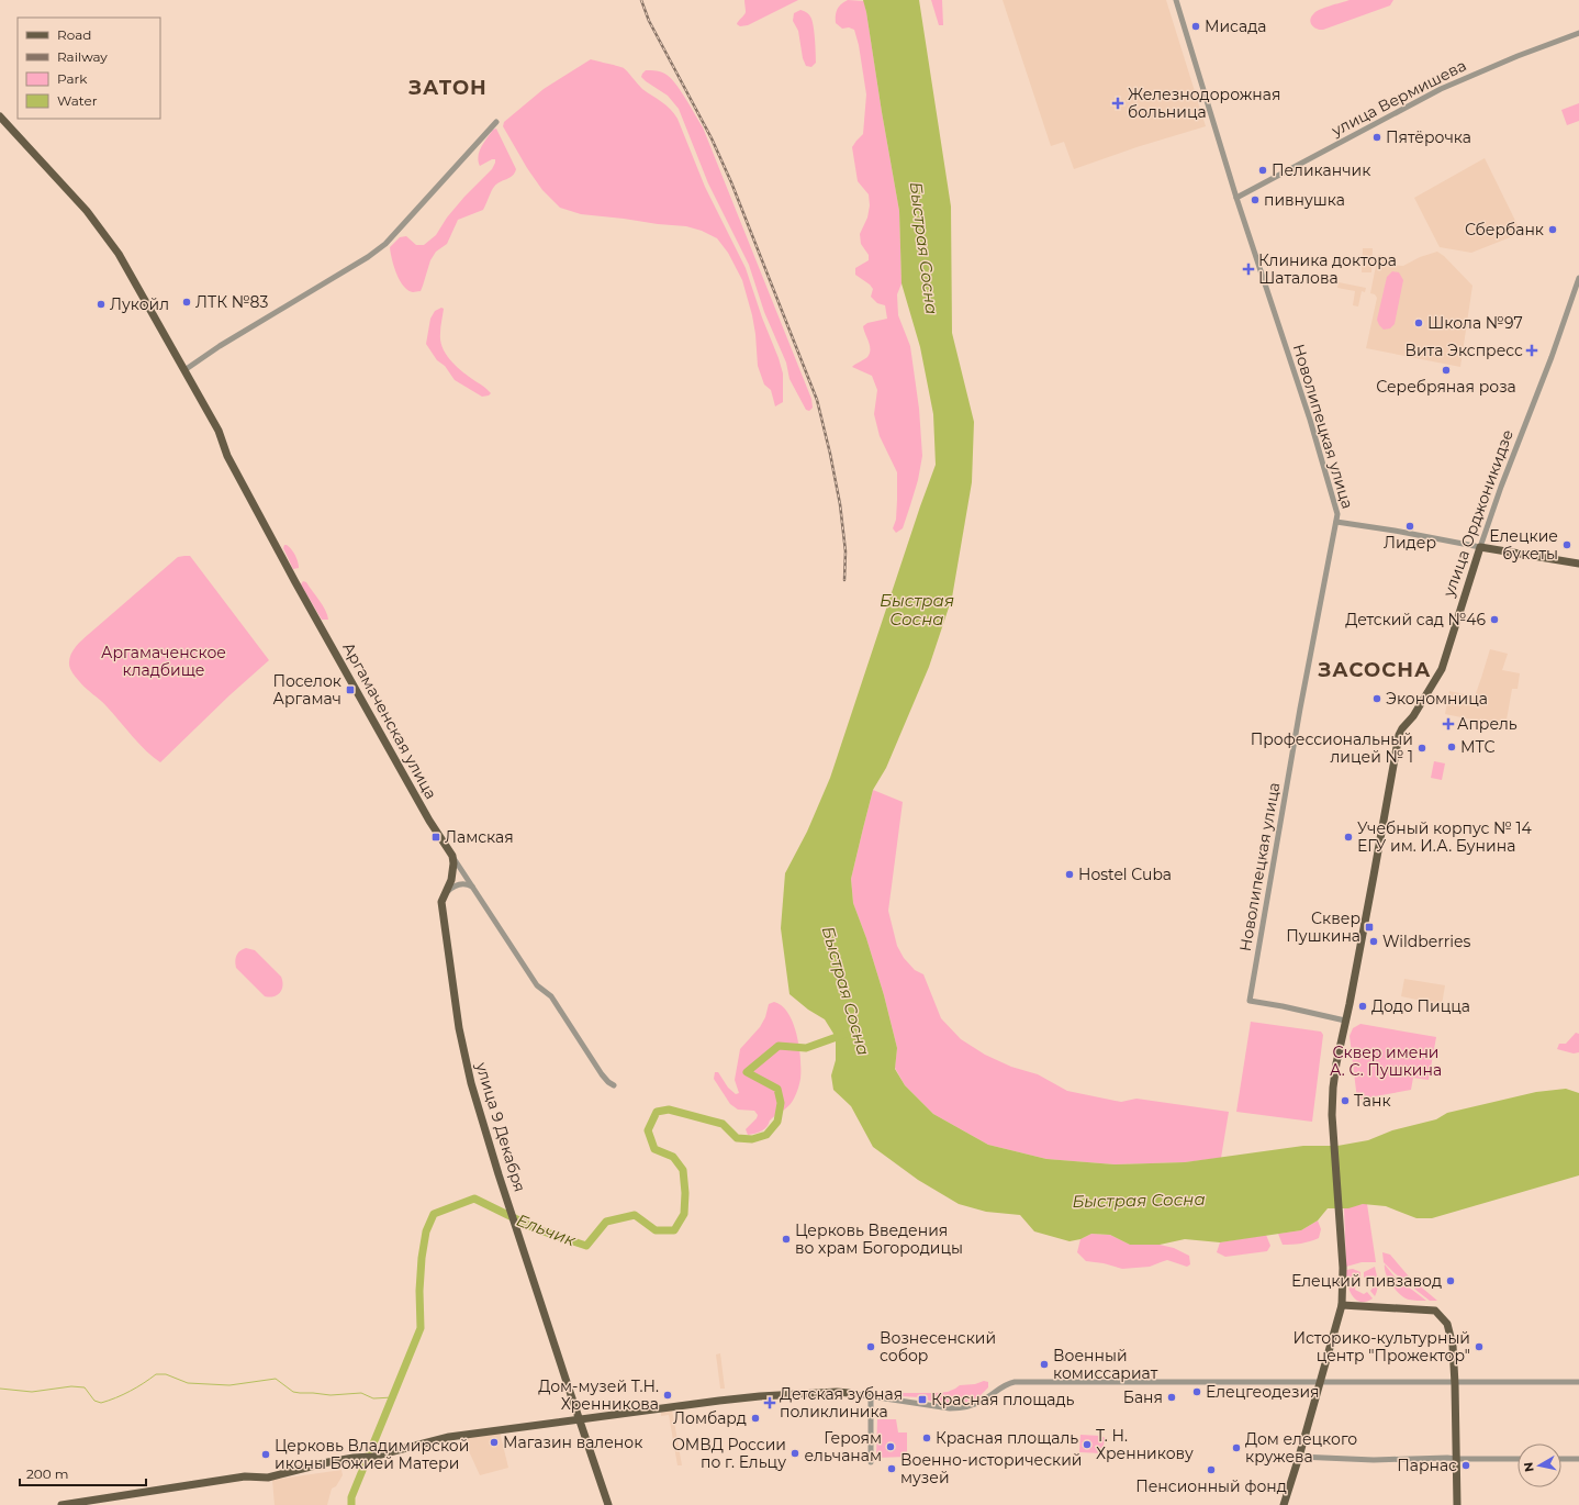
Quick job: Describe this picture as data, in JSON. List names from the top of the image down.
{
  "streets": {
    "main road": ["улица Орджоникидзе", "Аргамаченская улица", "улица 9 Декабря"],
    "street": ["улица Вермишева", "Новолипецкая улица"]
  },
  "crossings": [
    ["улица Вермишева", "Новолипецкая улица"],
    ["Новолипецкая улица", "улица Орджоникидзе"]
  ],
  "districts": ["ЗАТОН", "ЗАСОСНА"],
  "water": ["Быстрая Сосна", "Ельчик"],
  "parks": ["Аргамаченское кладбище", "Сквер имени А. С. Пушкина"],
  "places": {
    "other": [
      "Мисада",
      "Пятёрочка",
      "Пеликанчик",
      "пивнушка",
      "Сбербанк",
      "ЛТК №83",
      "Лукойл",
      "Школа №97",
      "Серебряная роза",
      "Лидер",
      "Елецкие букеты",
      "Детский сад №46",
      "Экономница",
      "МТС",
      "Профессиональный лицей № 1",
      "Учебный корпус № 14 ЕГУ им. И.А. Бунина",
      "Hostel Cuba",
      "Wildberries",
      "Додо Пицца",
      "Танк",
      "Церковь Введения во храм Богородицы",
      "Елецкий пивзавод",
      "Вознесенский собор",
      "Историко-культурный центр \"Прожектор\"",
      "Военный комиссариат",
      "Елецгеодезия",
      "Дом-музей Т.Н. Хренникова",
      "Баня",
      "Ломбард",
      "Красная площаль",
      "Магазин валенок",
      "Т. Н. Хренникову",
      "Героям ельчанам",
      "Дом елецкого кружева",
      "ОМВД России по г. Ельцу",
      "Церковь Владимирской иконы Божией Матери",
      "Парнас",
      "Военно-исторический музей",
      "Пенсионный фонд"
    ],
    "health": [
      "Железнодорожная больница",
      "Клиника доктора Шаталова",
      "Вита Экспресс",
      "Апрель",
      "Детская зубная поликлиника"
    ],
    "transit": [
      "Поселок Аргамач",
      "Ламская",
      "Сквер Пушкина",
      "Красная площадь"
    ]
  },
  "legend": [
    "Road",
    "Railway",
    "Park",
    "Water"
  ],
  "scale_bar": "200 m",
  "north": "left"
}
